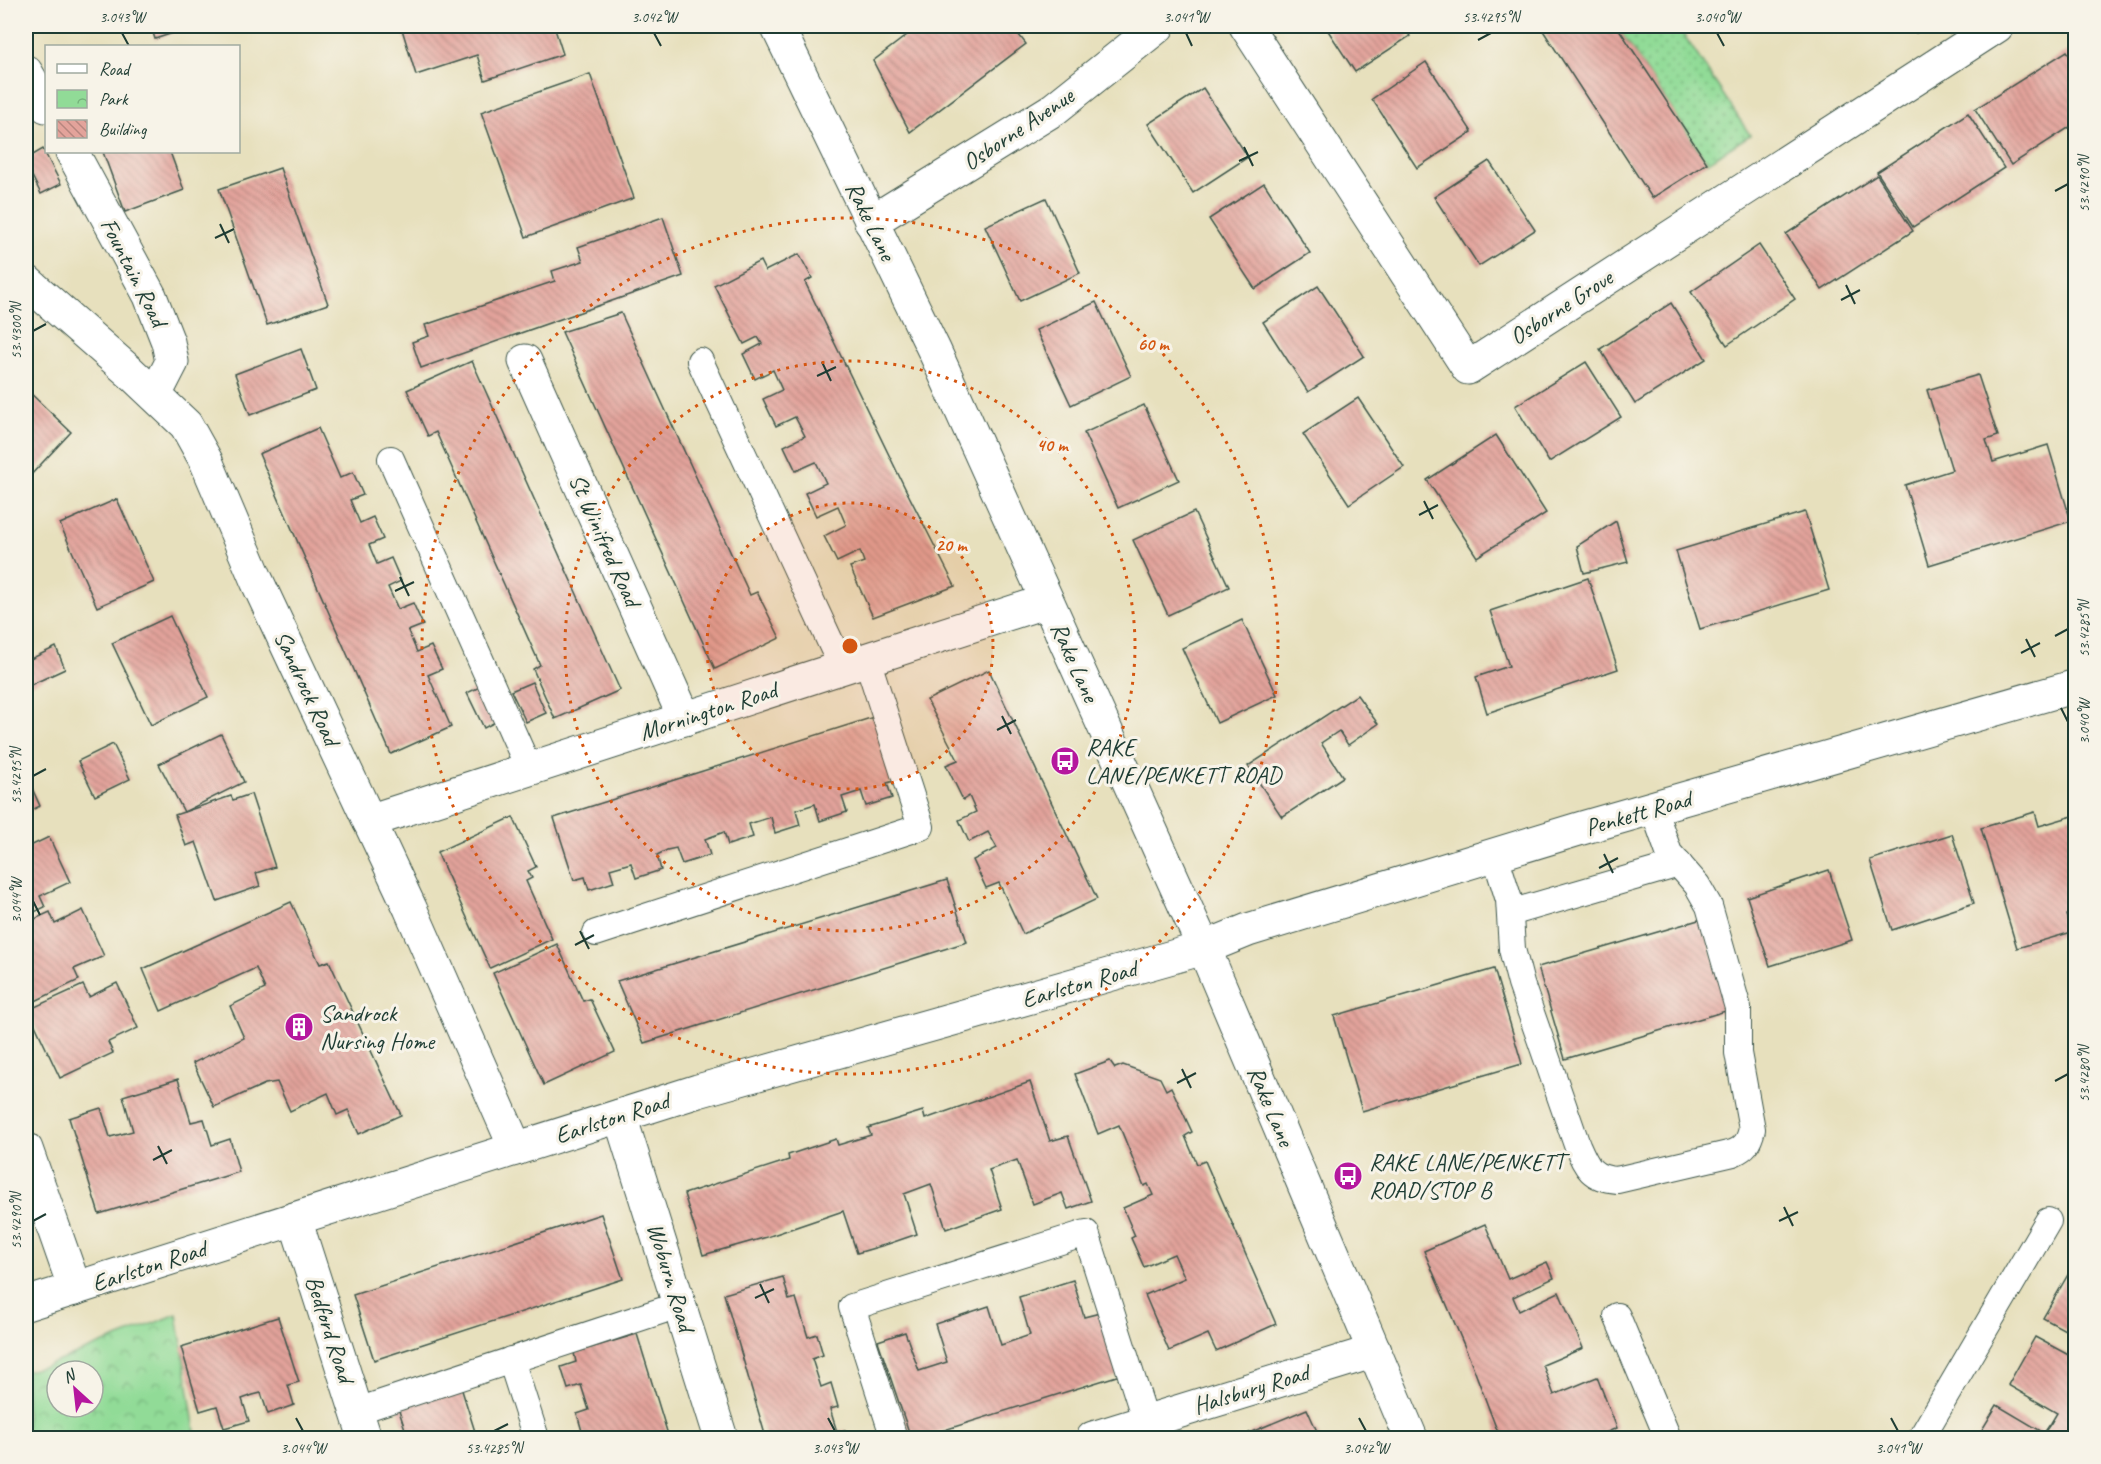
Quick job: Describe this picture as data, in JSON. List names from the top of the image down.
{
  "streets": {
    "street": [
      "Osborne Avenue",
      "Rake Lane",
      "Fountain Road",
      "Osborne Grove",
      "St Winifred Road",
      "Sandrock Road",
      "Mornington Road",
      "Penkett Road",
      "Earlston Road",
      "Woburn Road",
      "Bedford Road",
      "Halsbury Road"
    ]
  },
  "crossings": [
    ["Osborne Avenue", "Rake Lane"],
    ["Rake Lane", "Mornington Road"],
    ["Rake Lane", "Penkett Road"],
    ["Rake Lane", "Earlston Road"],
    ["Rake Lane", "Halsbury Road"],
    ["Fountain Road", "Sandrock Road"],
    ["St Winifred Road", "Mornington Road"],
    ["Sandrock Road", "Mornington Road"],
    ["Sandrock Road", "Earlston Road"],
    ["Penkett Road", "Earlston Road"],
    ["Earlston Road", "Woburn Road"],
    ["Earlston Road", "Bedford Road"]
  ],
  "places": {
    "bus stop": ["RAKE LANE/PENKETT ROAD", "RAKE LANE/PENKETT ROAD/STOP B"],
    "building": ["Sandrock Nursing Home"]
  },
  "legend": ["Road", "Park", "Building"],
  "north": "top left",
  "coordinates": [
    "3.043°W",
    "3.042°W",
    "3.041°W",
    "53.4295°N",
    "3.040°W",
    "53.4290°N",
    "53.4300°N",
    "53.4285°N",
    "3.044°W",
    "53.4280°N"
  ],
  "rings": ["60 m", "40 m", "20 m"]
}
